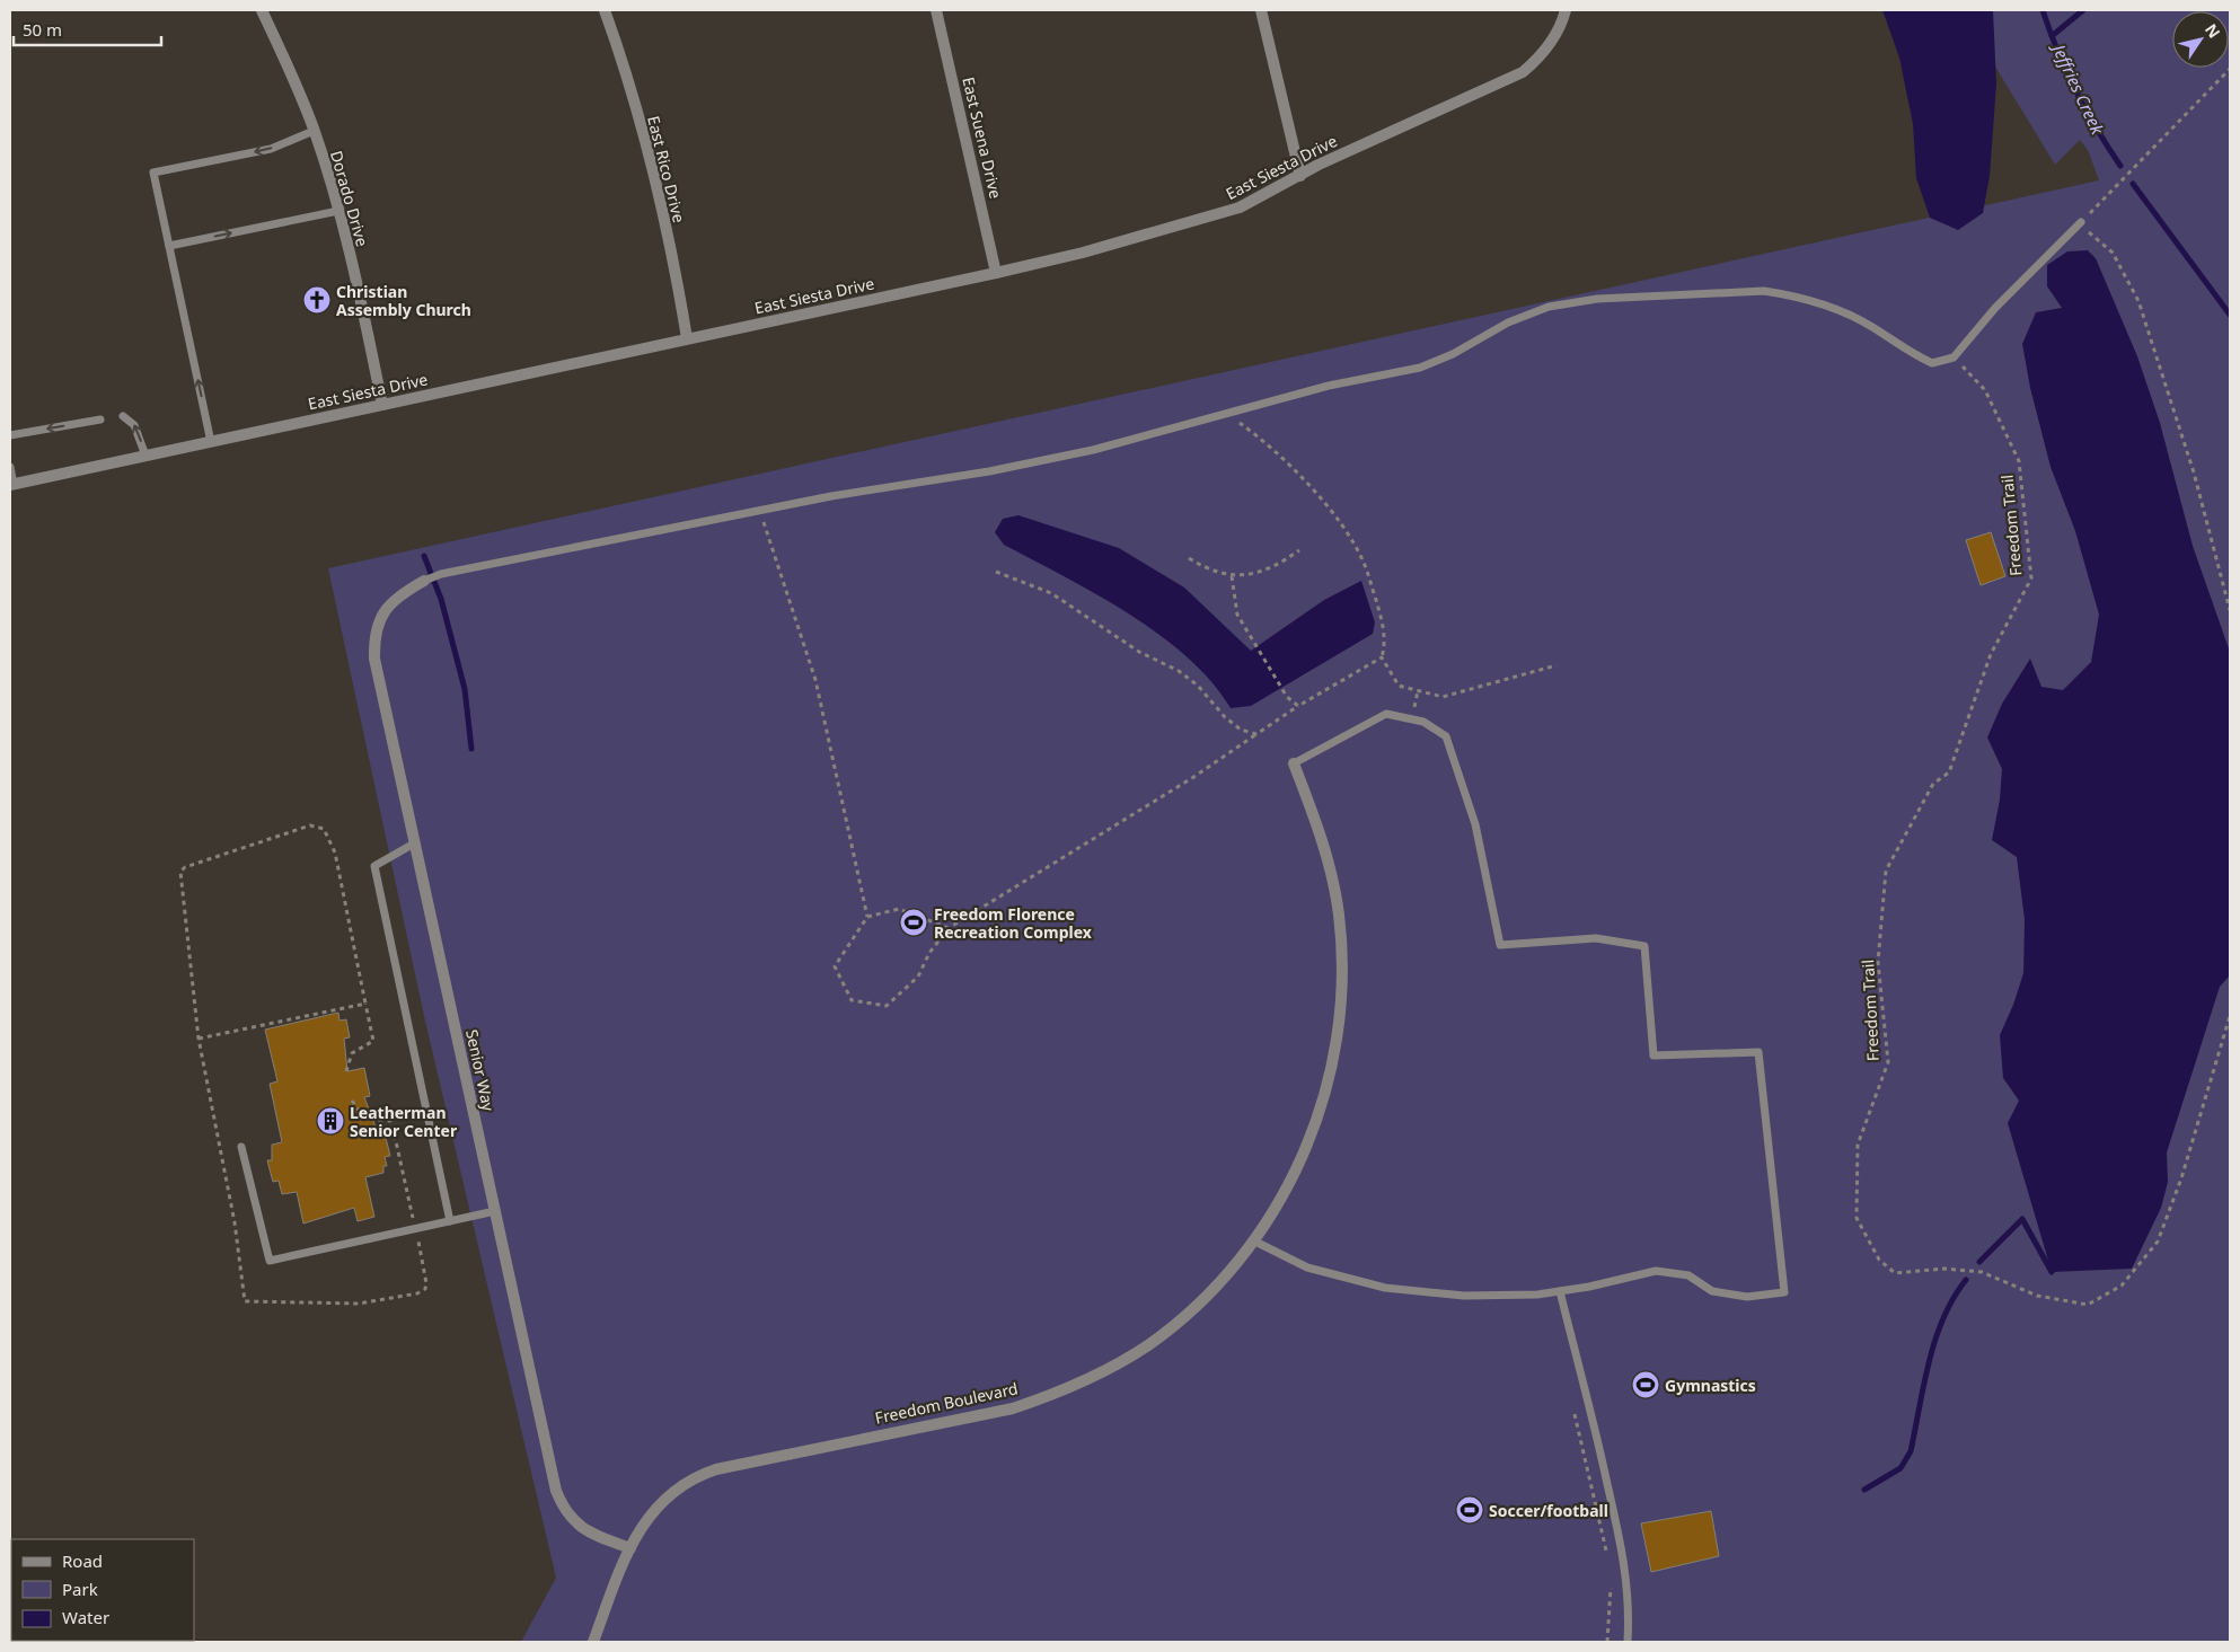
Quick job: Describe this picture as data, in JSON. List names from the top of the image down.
{
  "streets": {
    "street": [
      "East Suena Drive",
      "East Siesta Drive",
      "East Rico Drive",
      "Dorado Drive",
      "Senior Way",
      "Freedom Boulevard"
    ],
    "path": ["Freedom Trail"]
  },
  "crossings": [
    ["East Suena Drive", "East Siesta Drive"],
    ["East Siesta Drive", "East Rico Drive"],
    ["East Siesta Drive", "Dorado Drive"],
    ["Senior Way", "Freedom Boulevard"]
  ],
  "water": ["Jeffries Creek"],
  "places": {
    "church": ["Christian Assembly Church"],
    "sports": ["Freedom Florence Recreation Complex", "Gymnastics", "Soccer/football"],
    "building": ["Leatherman Senior Center"]
  },
  "legend": ["Road", "Park", "Water"],
  "scale_bar": "50 m",
  "north": "top right"
}
